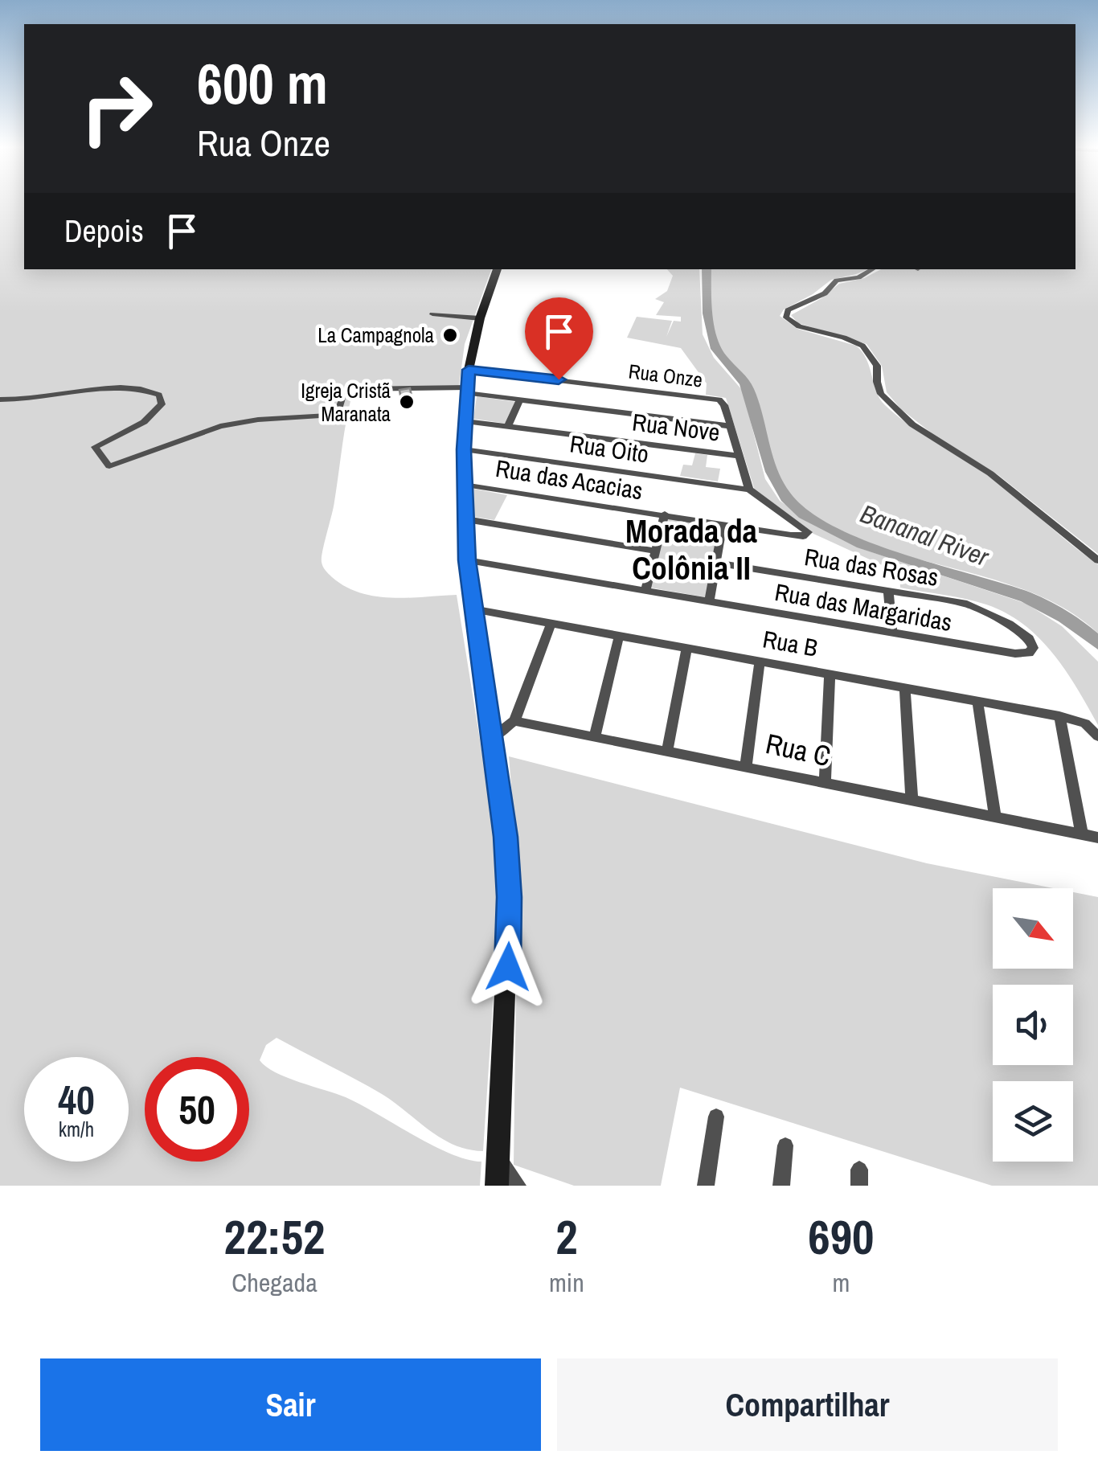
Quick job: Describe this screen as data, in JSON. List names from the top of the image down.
{
  "streets": {
    "street": [
      "Rua Onze",
      "Rua Nove",
      "Rua Oito",
      "Rua das Acacias",
      "Rua das Rosas",
      "Rua das Margaridas",
      "Rua B",
      "Rua C"
    ]
  },
  "crossings": [
    ["Rua Oito", "Rua das Acacias"],
    ["Rua das Rosas", "Rua das Margaridas"]
  ],
  "districts": ["Morada da Colônia II"],
  "water": ["Bananal River"],
  "places": ["La Campagnola", "Igreja Cristã Maranata"],
  "north": "bottom right",
  "page": {
    "turn": ["600 m", "Rua Onze"],
    "then": "Depois",
    "speed": "40 km/h",
    "limit": "50",
    "eta": [
      "22:52",
      "Chegada",
      "2",
      "min",
      "690",
      "m"
    ],
    "buttons": ["Sair", "Compartilhar"]
  }
}
